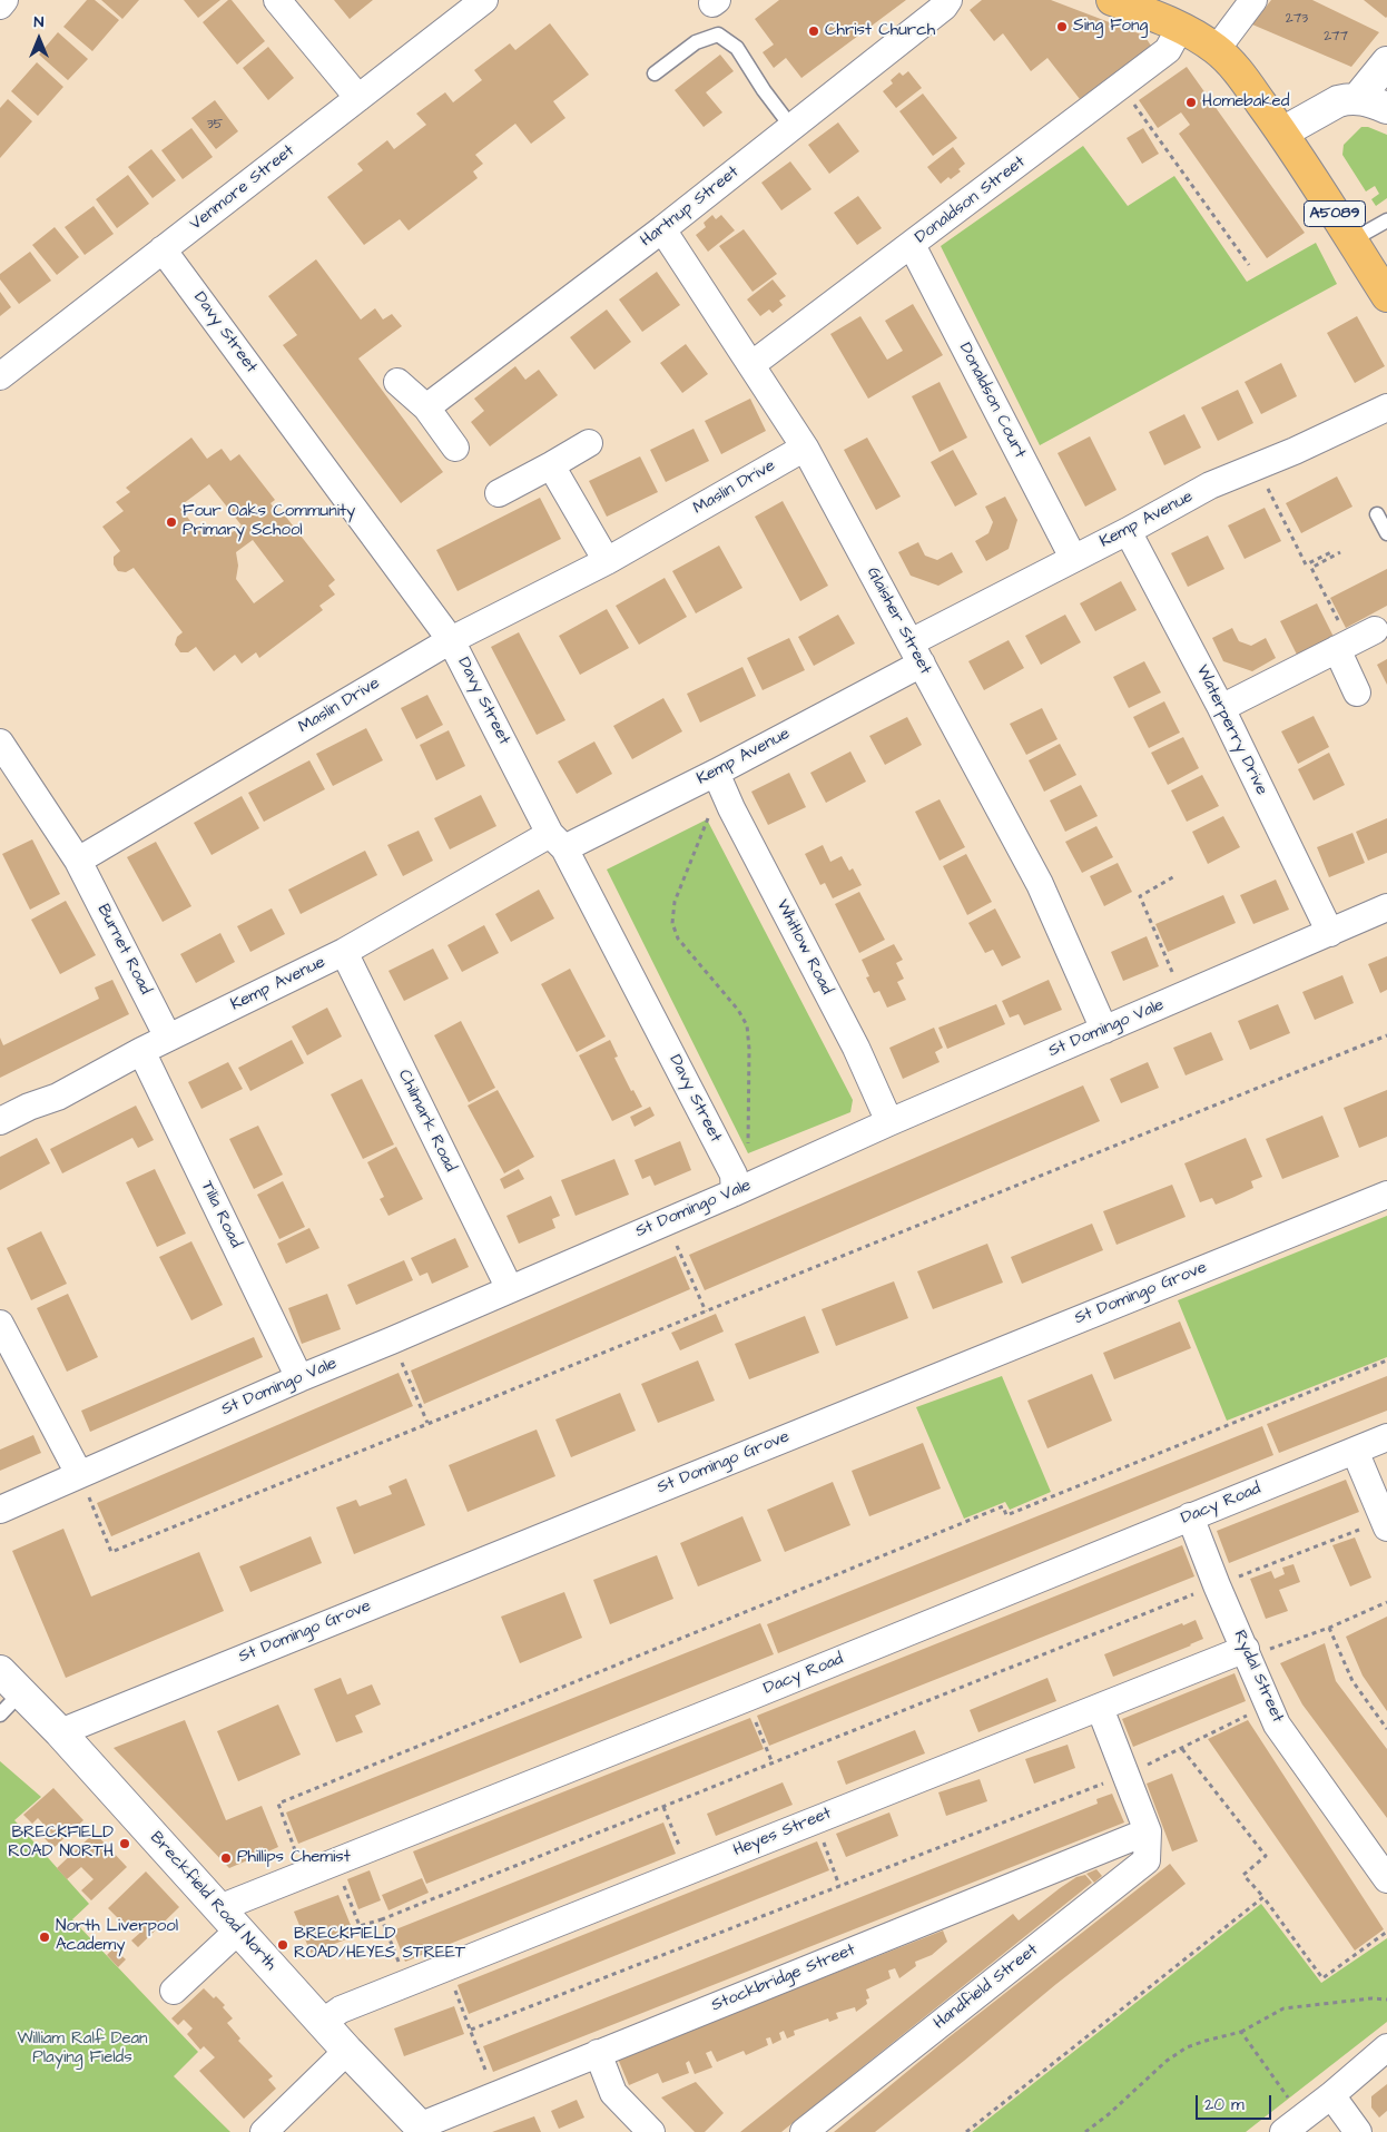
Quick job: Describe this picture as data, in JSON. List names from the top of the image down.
{
  "streets": {
    "highway": ["A5089"],
    "street": [
      "Venmore Street",
      "Donaldson Street",
      "Hartnup Street",
      "Davy Street",
      "Donaldson Court",
      "Maslin Drive",
      "Kemp Avenue",
      "Glaisher Street",
      "Waterperry Drive",
      "Whitlow Road",
      "Burnet Road",
      "St Domingo Vale",
      "Chilmark Road",
      "Tilia Road",
      "St Domingo Grove",
      "Dacy Road",
      "Rydal Street",
      "Heyes Street",
      "Breckfield Road North",
      "Stockbridge Street",
      "Handfield Street"
    ]
  },
  "crossings": [
    ["Venmore Street", "Davy Street"],
    ["Donaldson Street", "A5089"],
    ["Donaldson Street", "Donaldson Court"],
    ["Donaldson Street", "Glaisher Street"],
    ["Hartnup Street", "Glaisher Street"],
    ["Davy Street", "Maslin Drive"],
    ["Davy Street", "Kemp Avenue"],
    ["Davy Street", "St Domingo Vale"],
    ["Donaldson Court", "Kemp Avenue"],
    ["Maslin Drive", "Glaisher Street"],
    ["Maslin Drive", "Burnet Road"],
    ["Kemp Avenue", "Glaisher Street"],
    ["Kemp Avenue", "Waterperry Drive"],
    ["Kemp Avenue", "Whitlow Road"],
    ["Kemp Avenue", "Burnet Road"],
    ["Kemp Avenue", "Chilmark Road"],
    ["Kemp Avenue", "Tilia Road"],
    ["Glaisher Street", "St Domingo Vale"],
    ["Waterperry Drive", "St Domingo Vale"],
    ["Whitlow Road", "St Domingo Vale"],
    ["St Domingo Vale", "Chilmark Road"],
    ["St Domingo Vale", "Tilia Road"],
    ["St Domingo Grove", "Breckfield Road North"],
    ["Dacy Road", "Rydal Street"],
    ["Dacy Road", "Breckfield Road North"],
    ["Rydal Street", "Heyes Street"],
    ["Heyes Street", "Breckfield Road North"],
    ["Breckfield Road North", "Stockbridge Street"],
    ["Stockbridge Street", "Handfield Street"]
  ],
  "parks": ["William Ralf Dean Playing Fields"],
  "places": [
    "Sing Fong",
    "Christ Church",
    "Homebaked",
    "Four Oaks Community Primary School",
    "BRECKFIELD ROAD NORTH",
    "Phillips Chemist",
    "North Liverpool Academy",
    "BRECKFIELD ROAD/HEYES STREET"
  ],
  "house_numbers": ["273", "277", "35"],
  "scale_bar": "20 m",
  "north": "top"
}
